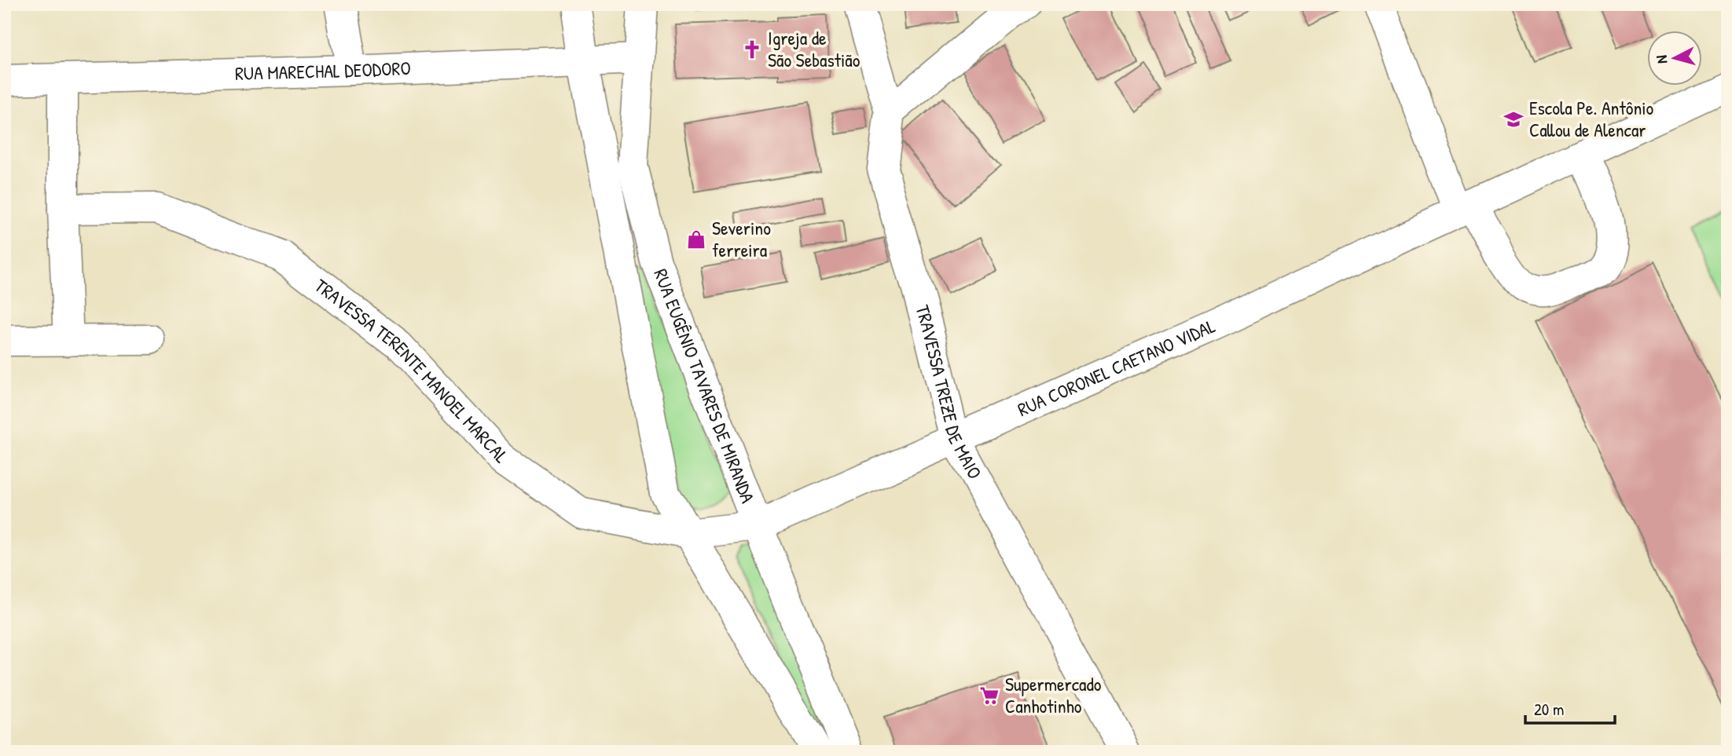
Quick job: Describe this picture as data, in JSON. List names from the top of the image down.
{
  "streets": {
    "street": [
      "RUA MARECHAL DEODORO",
      "RUA CORONEL CAETANO VIDAL",
      "TRAVESSA TERENTE MANOEL MARCAL",
      "RUA EUGÊNIO TAVARES DE MIRANDA",
      "TRAVESSA TREZE DE MAIO"
    ]
  },
  "crossings": [
    ["RUA MARECHAL DEODORO", "RUA EUGÊNIO TAVARES DE MIRANDA"],
    ["RUA CORONEL CAETANO VIDAL", "TRAVESSA TERENTE MANOEL MARCAL"],
    ["RUA CORONEL CAETANO VIDAL", "RUA EUGÊNIO TAVARES DE MIRANDA"],
    ["RUA CORONEL CAETANO VIDAL", "TRAVESSA TREZE DE MAIO"],
    ["TRAVESSA TERENTE MANOEL MARCAL", "RUA EUGÊNIO TAVARES DE MIRANDA"]
  ],
  "places": {
    "church": ["Igreja de São Sebastião"],
    "school or university": ["Escola Pe. Antônio Callou de Alencar"],
    "shop": ["Severino ferreira"],
    "supermarket": ["Supermercado Canhotinho"]
  },
  "scale_bar": "20 m",
  "north": "left"
}
